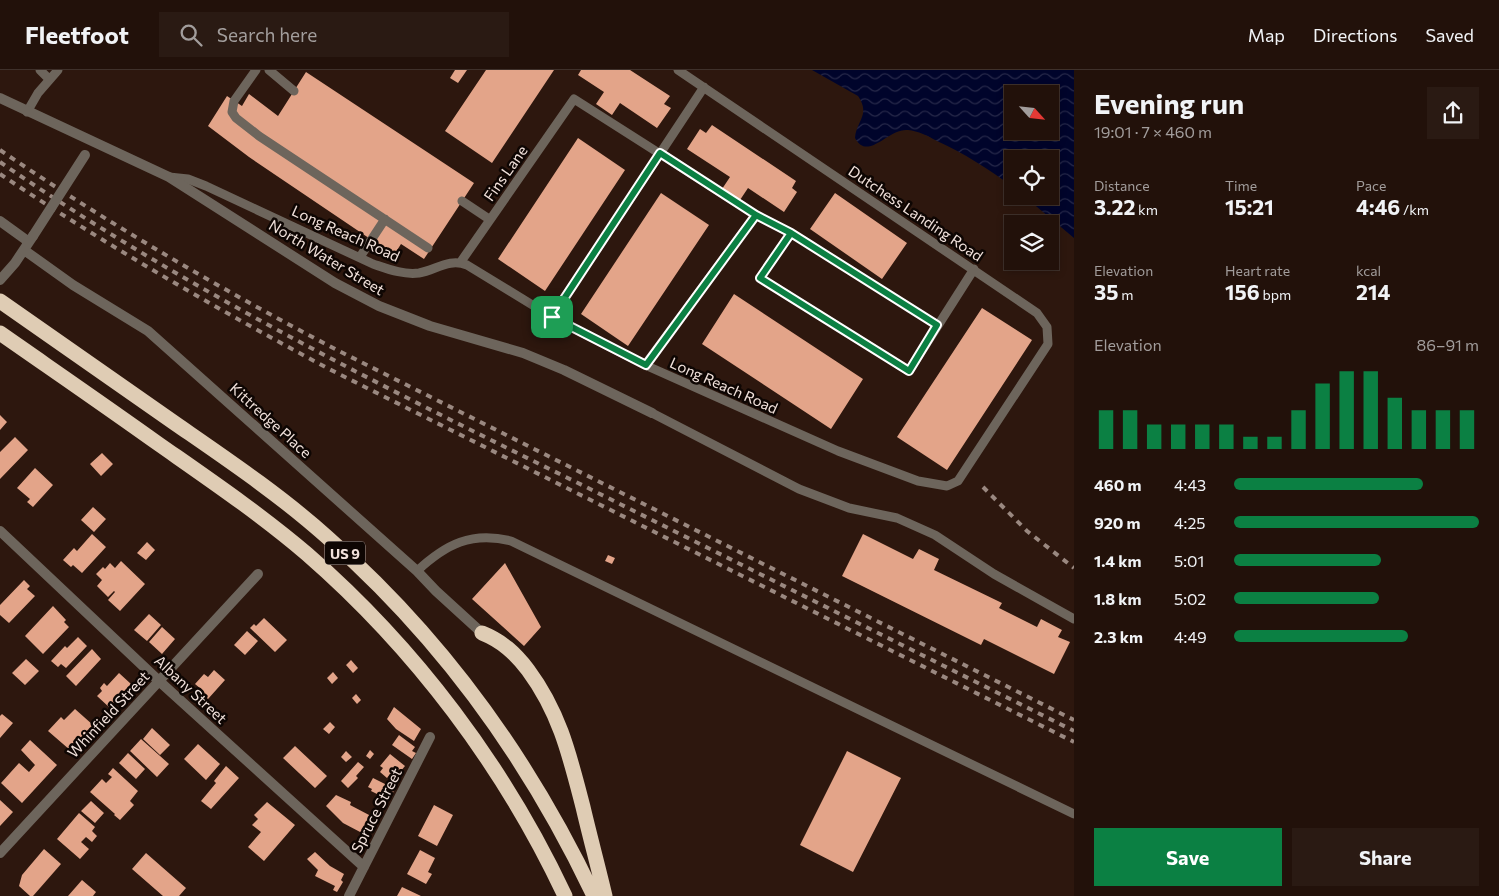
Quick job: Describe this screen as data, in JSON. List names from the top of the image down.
{
  "streets": {
    "highway": ["US 9"],
    "street": [
      "North Water Street",
      "Kittredge Place",
      "Albany Street",
      "Whinfield Street",
      "Spruce Street"
    ],
    "lane": ["Fins Lane", "Dutchess Landing Road", "Long Reach Road"]
  },
  "crossings": [
    ["Fins Lane", "Long Reach Road"],
    ["Dutchess Landing Road", "Long Reach Road"],
    ["Long Reach Road", "North Water Street"],
    ["Albany Street", "Whinfield Street"],
    ["Albany Street", "Spruce Street"]
  ],
  "north": "bottom right",
  "page": {
    "header": "Fleetfoot",
    "search": "Search here",
    "nav": ["Map", "Directions", "Saved"],
    "heading": ["Evening run", "19:01 · 7 × 460 m"],
    "stats": [
      ["Distance", "3.22 km"],
      ["Time", "15:21"],
      ["Pace", "4:46 /km"],
      ["Elevation", "35 m"],
      ["Heart rate", "156 bpm"],
      ["kcal", "214"]
    ],
    "chart": ["Elevation", "86–91 m"],
    "list": [
      {
        "name": "460 m",
        "note": "4:43"
      },
      {
        "name": "920 m",
        "note": "4:25"
      },
      {
        "name": "1.4 km",
        "note": "5:01"
      },
      {
        "name": "1.8 km",
        "note": "5:02"
      },
      {
        "name": "2.3 km",
        "note": "4:49"
      }
    ],
    "buttons": ["Save", "Share"]
  }
}
